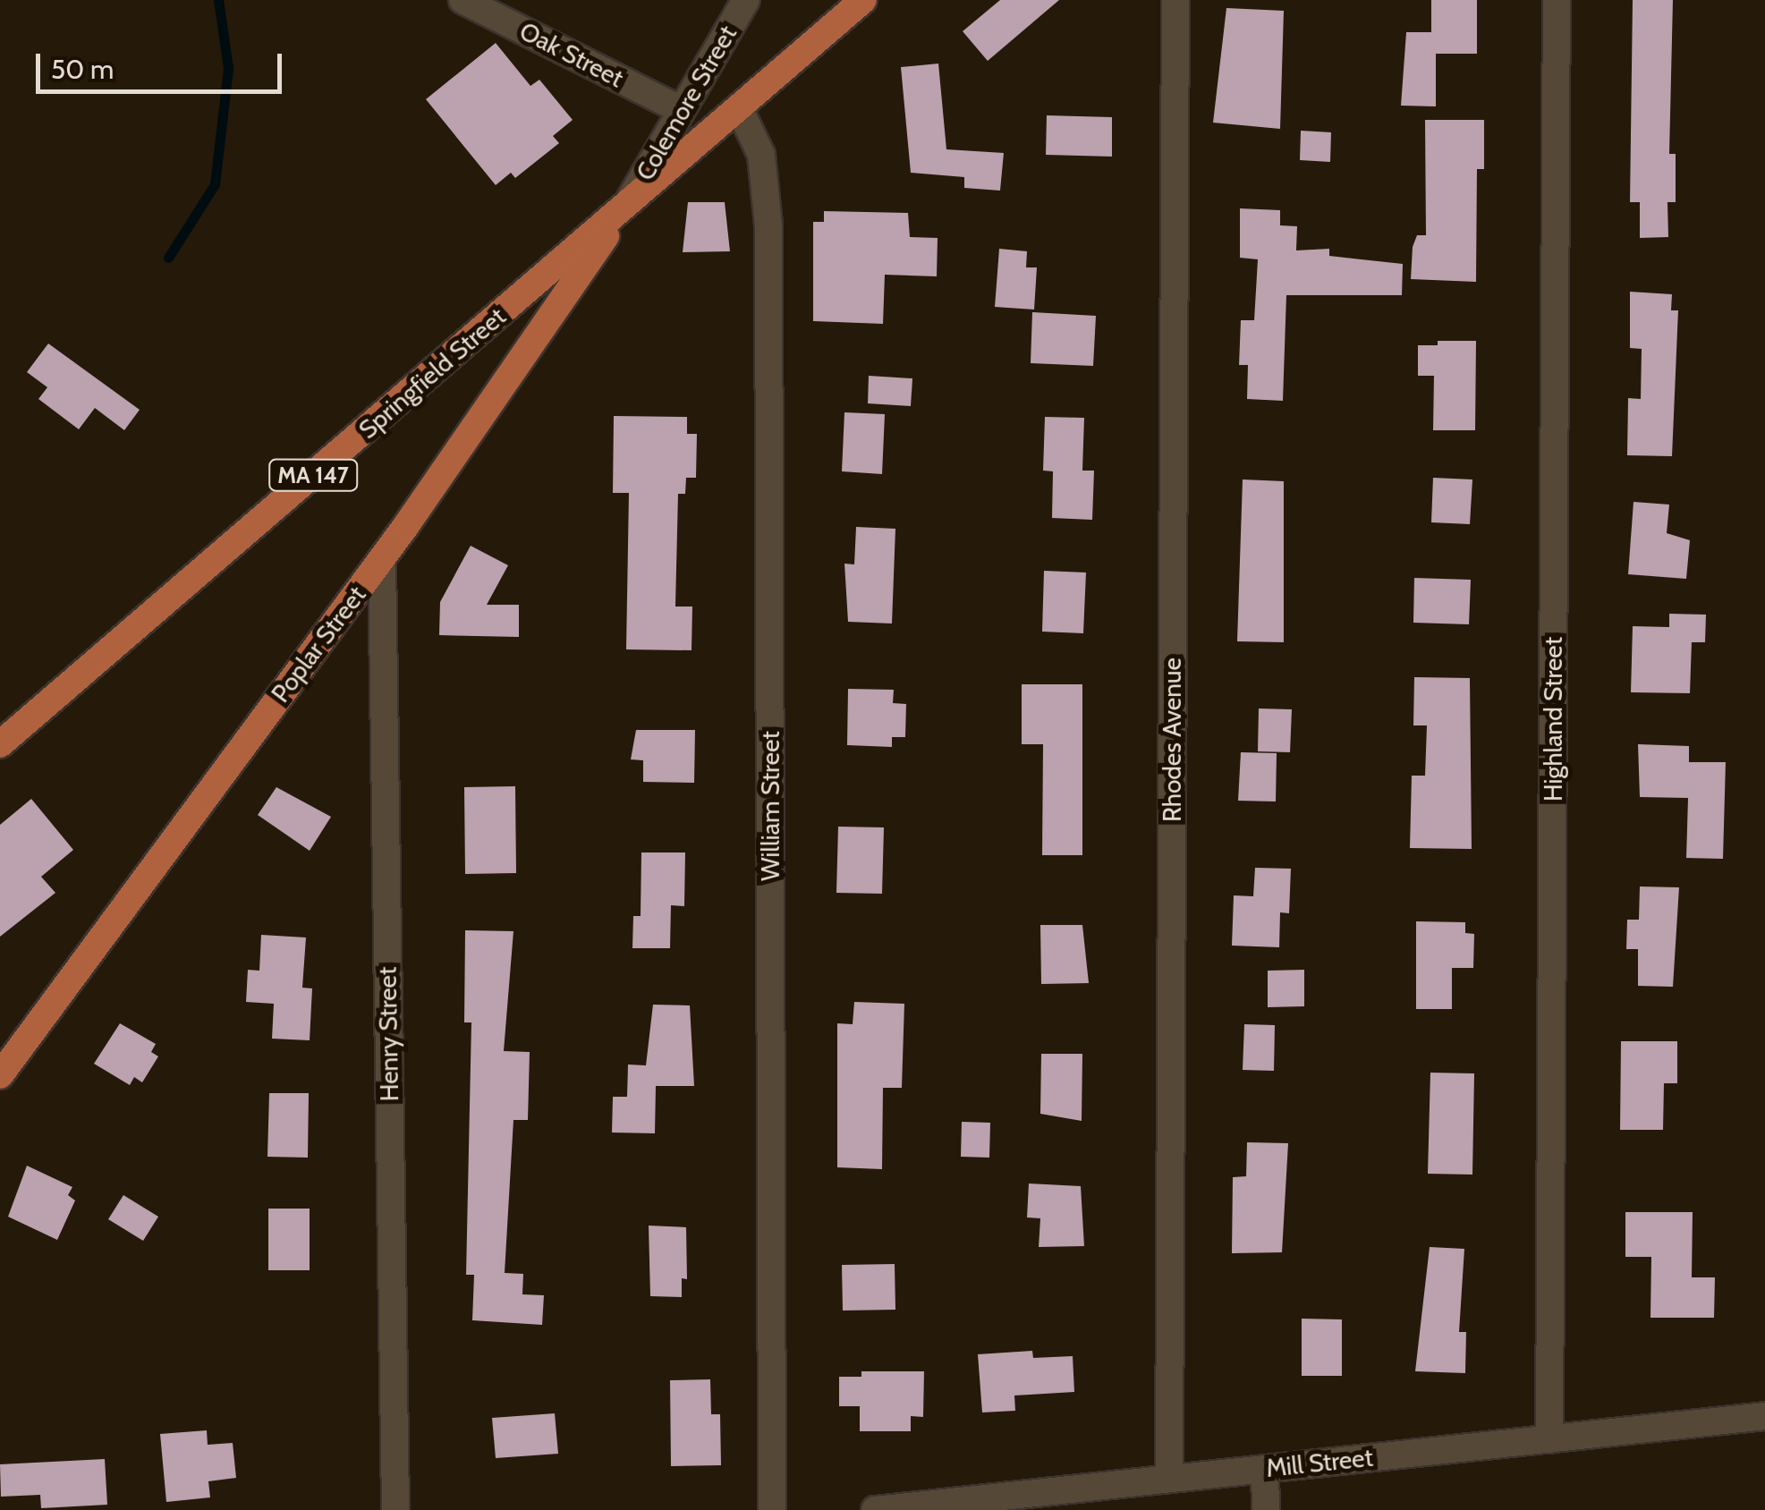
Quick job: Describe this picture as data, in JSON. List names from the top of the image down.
{
  "streets": {
    "main road": ["Springfield Street", "MA 147", "Poplar Street"],
    "street": [
      "Oak Street",
      "Colemore Street",
      "Highland Street",
      "Rhodes Avenue",
      "William Street",
      "Henry Street",
      "Mill Street"
    ]
  },
  "crossings": [
    ["Oak Street", "Colemore Street"],
    ["Colemore Street", "Springfield Street"],
    ["Colemore Street", "Poplar Street"],
    ["Springfield Street", "Poplar Street"],
    ["Springfield Street", "William Street"],
    ["Poplar Street", "Henry Street"],
    ["Highland Street", "Mill Street"],
    ["Rhodes Avenue", "Mill Street"]
  ],
  "scale_bar": "50 m"
}
